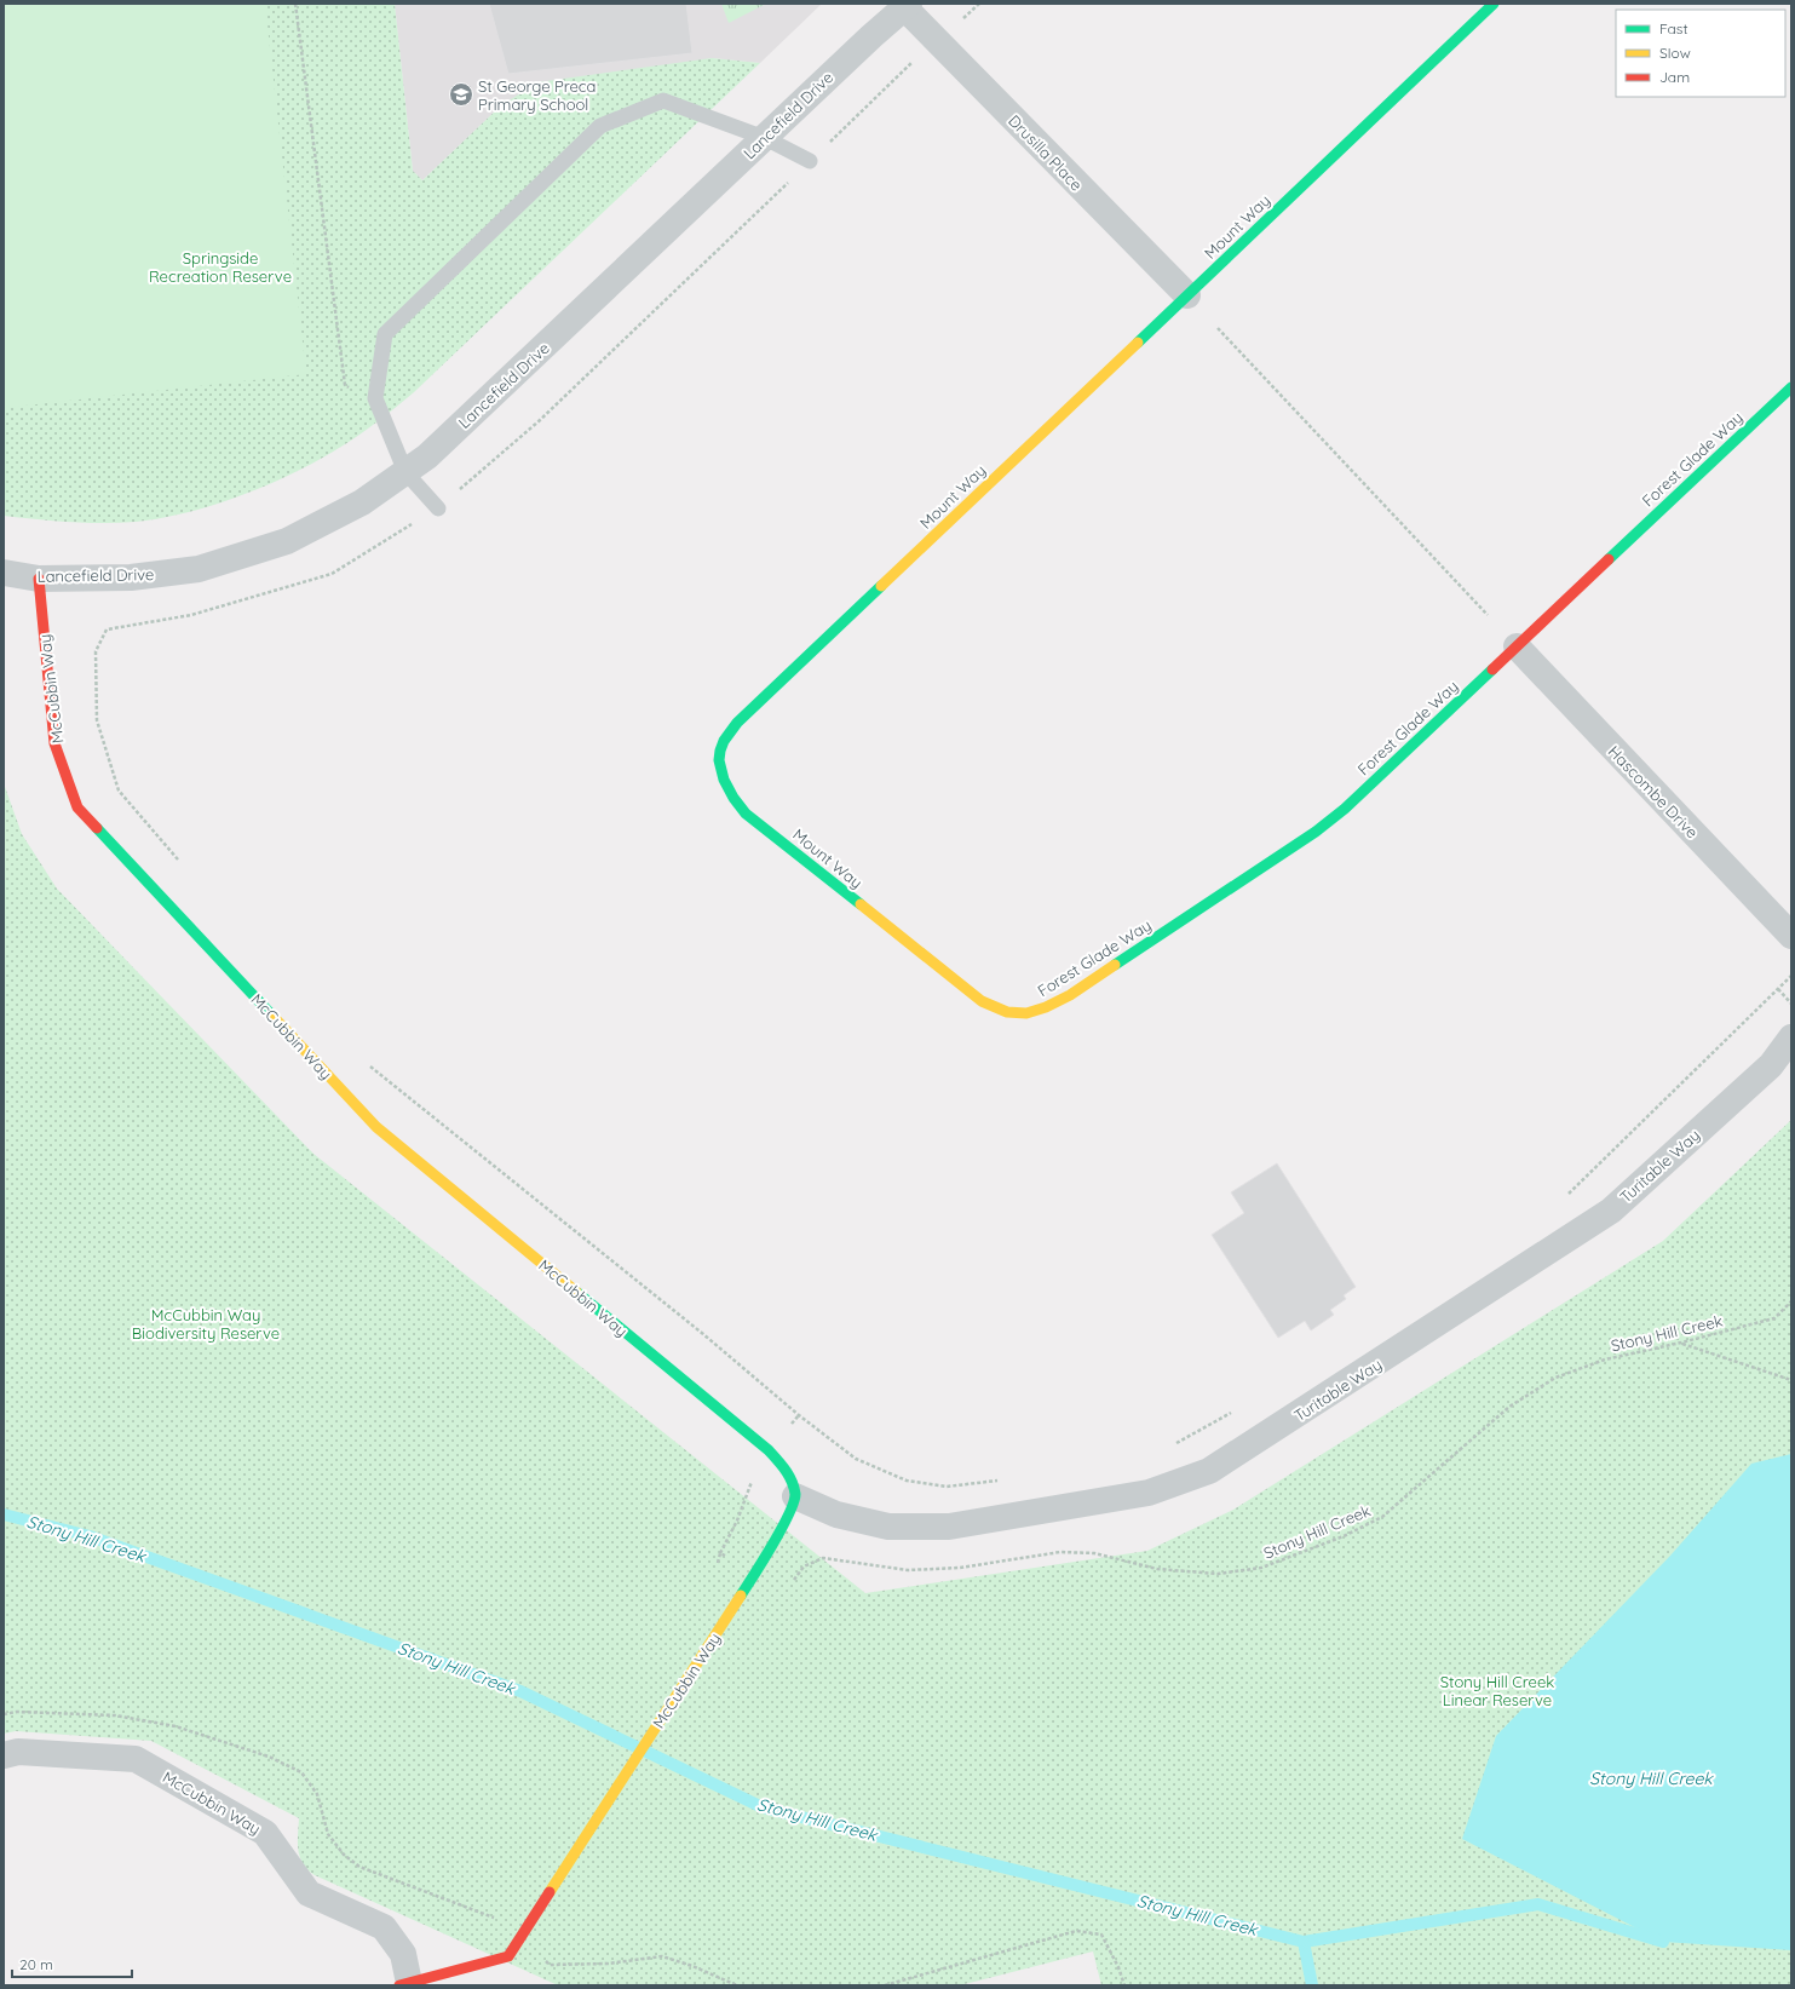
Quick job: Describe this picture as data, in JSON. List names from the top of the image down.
{
  "streets": {
    "street": [
      "Lancefield Drive",
      "Drusilla Place",
      "Mount Way",
      "Forest Glade Way",
      "McCubbin Way",
      "Hascombe Drive",
      "Turitable Way"
    ],
    "path": ["Stony Hill Creek"]
  },
  "crossings": [
    ["Lancefield Drive", "Drusilla Place"],
    ["Lancefield Drive", "McCubbin Way"],
    ["Drusilla Place", "Mount Way"],
    ["Mount Way", "Forest Glade Way"],
    ["Forest Glade Way", "Hascombe Drive"],
    ["McCubbin Way", "Turitable Way"],
    ["McCubbin Way", "Stony Hill Creek"]
  ],
  "water": ["Stony Hill Creek"],
  "parks": ["Springside Recreation Reserve", "McCubbin Way Biodiversity Reserve", "Stony Hill Creek Linear Reserve"],
  "places": {
    "school or university": ["St George Preca Primary School"]
  },
  "legend": ["Fast", "Slow", "Jam"],
  "scale_bar": "20 m"
}
